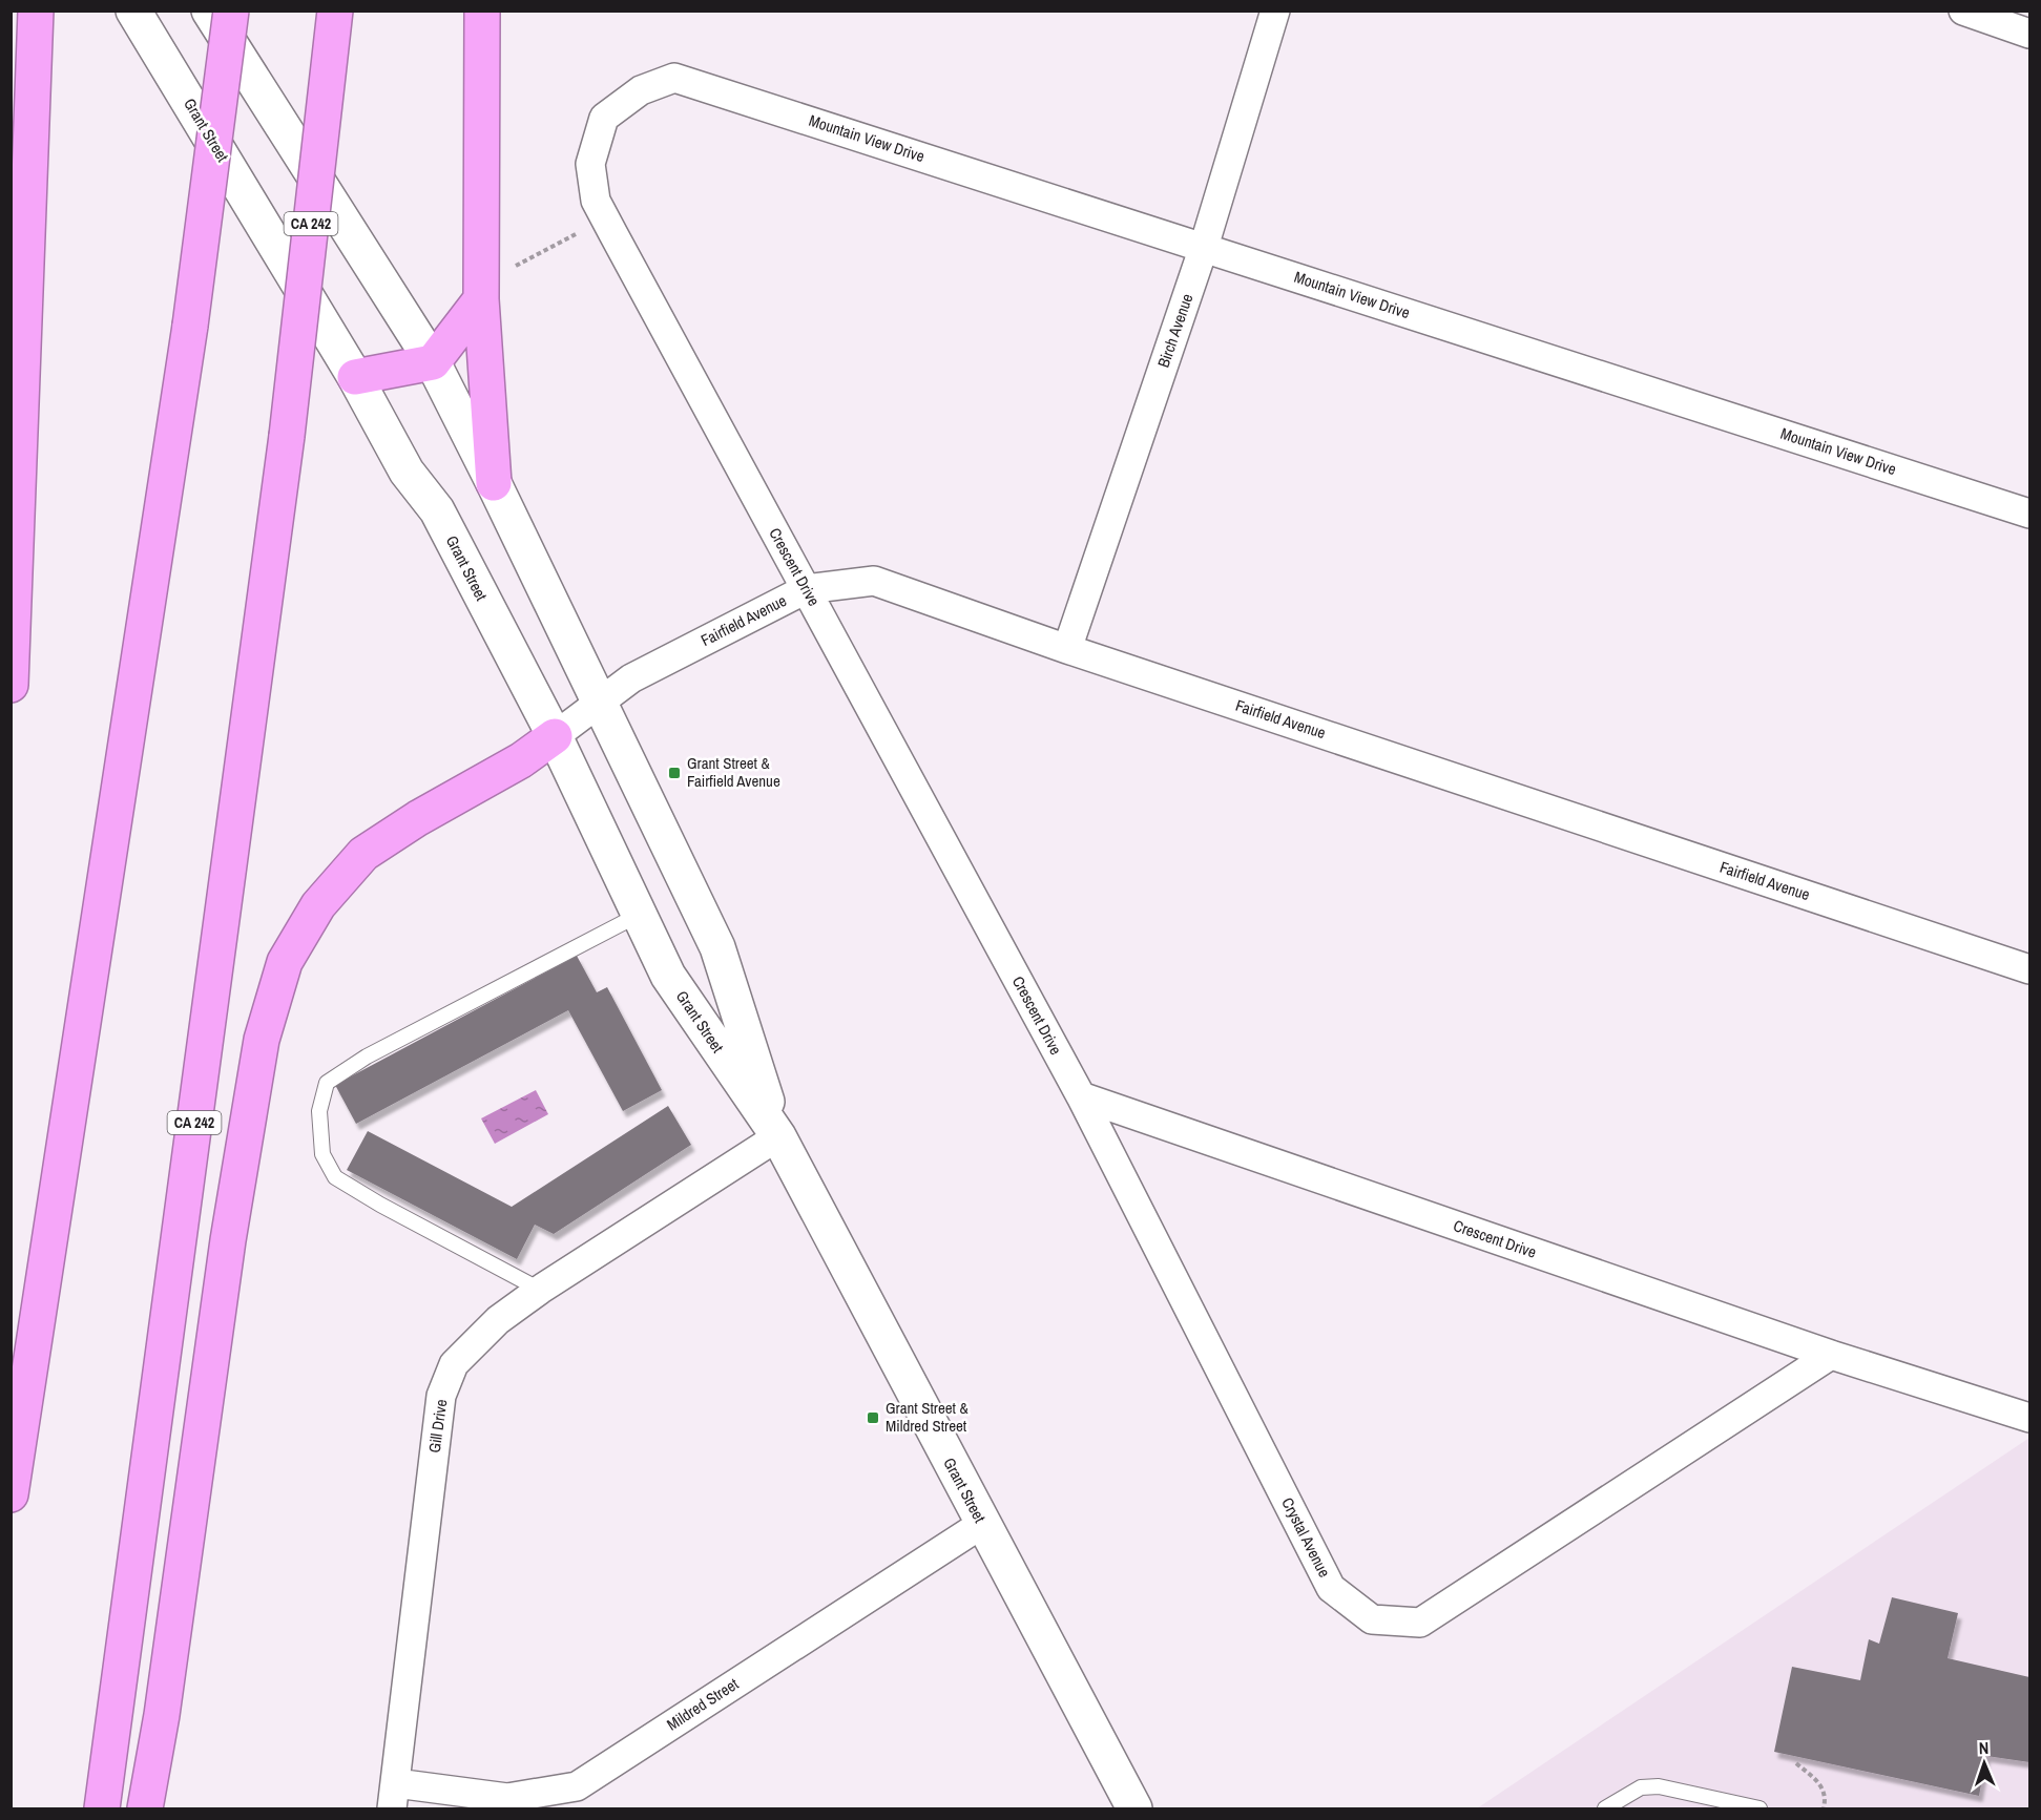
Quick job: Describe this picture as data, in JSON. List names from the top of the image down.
{
  "streets": {
    "highway": ["CA 242"],
    "street": [
      "Grant Street",
      "Mountain View Drive",
      "Birch Avenue",
      "Crescent Drive",
      "Fairfield Avenue",
      "Gill Drive",
      "Crystal Avenue",
      "Mildred Street"
    ]
  },
  "crossings": [
    ["Grant Street", "Fairfield Avenue"],
    ["Grant Street", "Gill Drive"],
    ["Grant Street", "Mildred Street"],
    ["Mountain View Drive", "Birch Avenue"],
    ["Mountain View Drive", "Crescent Drive"],
    ["Birch Avenue", "Fairfield Avenue"],
    ["Crescent Drive", "Fairfield Avenue"],
    ["Crescent Drive", "Crystal Avenue"],
    ["Gill Drive", "Mildred Street"]
  ],
  "places": {
    "transit": ["Grant Street & Fairfield Avenue", "Grant Street & Mildred Street"]
  },
  "north": "top"
}
